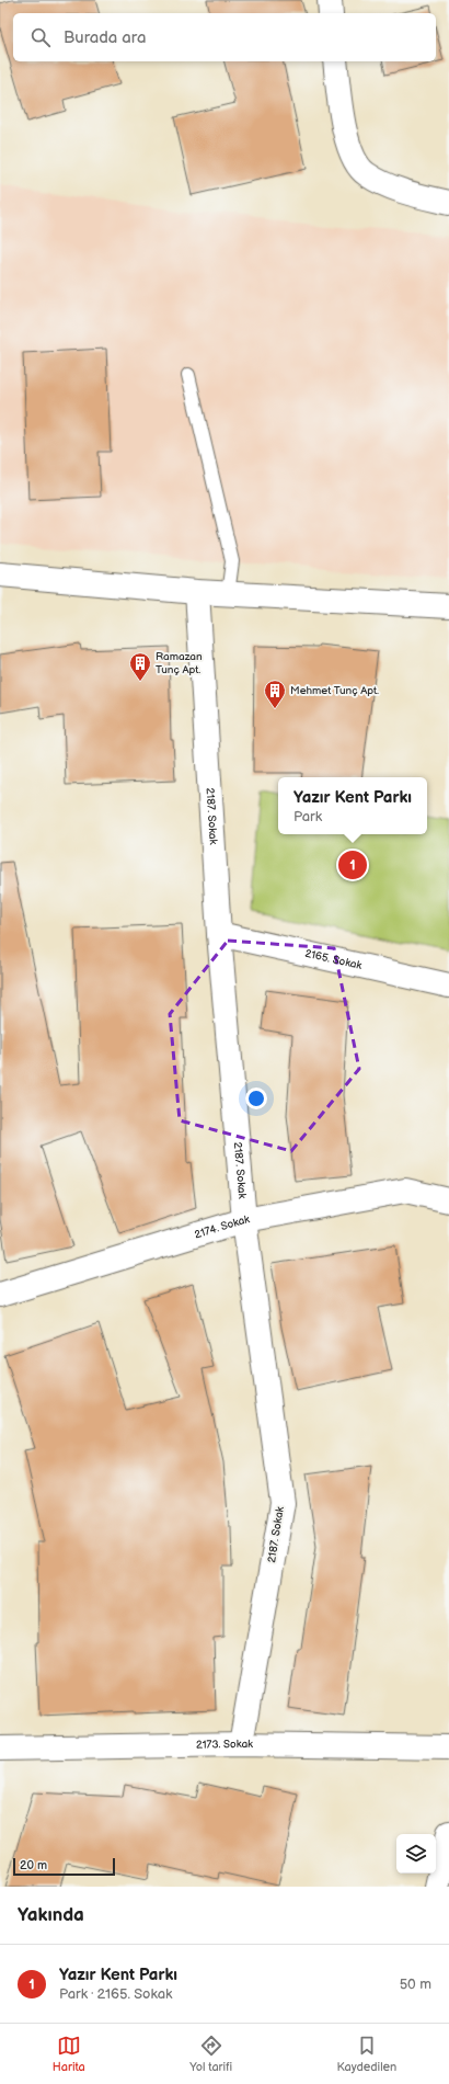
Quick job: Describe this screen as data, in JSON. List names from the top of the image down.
{
  "streets": {
    "street": [
      "2187. Sokak",
      "2165. Sokak",
      "2174. Sokak",
      "2173. Sokak"
    ]
  },
  "crossings": [
    ["2187. Sokak", "2165. Sokak"],
    ["2187. Sokak", "2174. Sokak"],
    ["2187. Sokak", "2173. Sokak"]
  ],
  "places": {
    "building": ["Ramazan Tunç Apt.", "Mehmet Tunç Apt."]
  },
  "scale_bar": "20 m",
  "page": {
    "search": "Burada ara",
    "popup": ["Yazır Kent Parkı", "Park"],
    "pins": "1",
    "scale": "20 m",
    "heading": "Yakında",
    "list": [
      {
        "mark": "1",
        "name": "Yazır Kent Parkı",
        "note": "Park · 2165. Sokak",
        "value": "50 m"
      }
    ],
    "nav": ["Harita", "Yol tarifi", "Kaydedilen"]
  }
}
